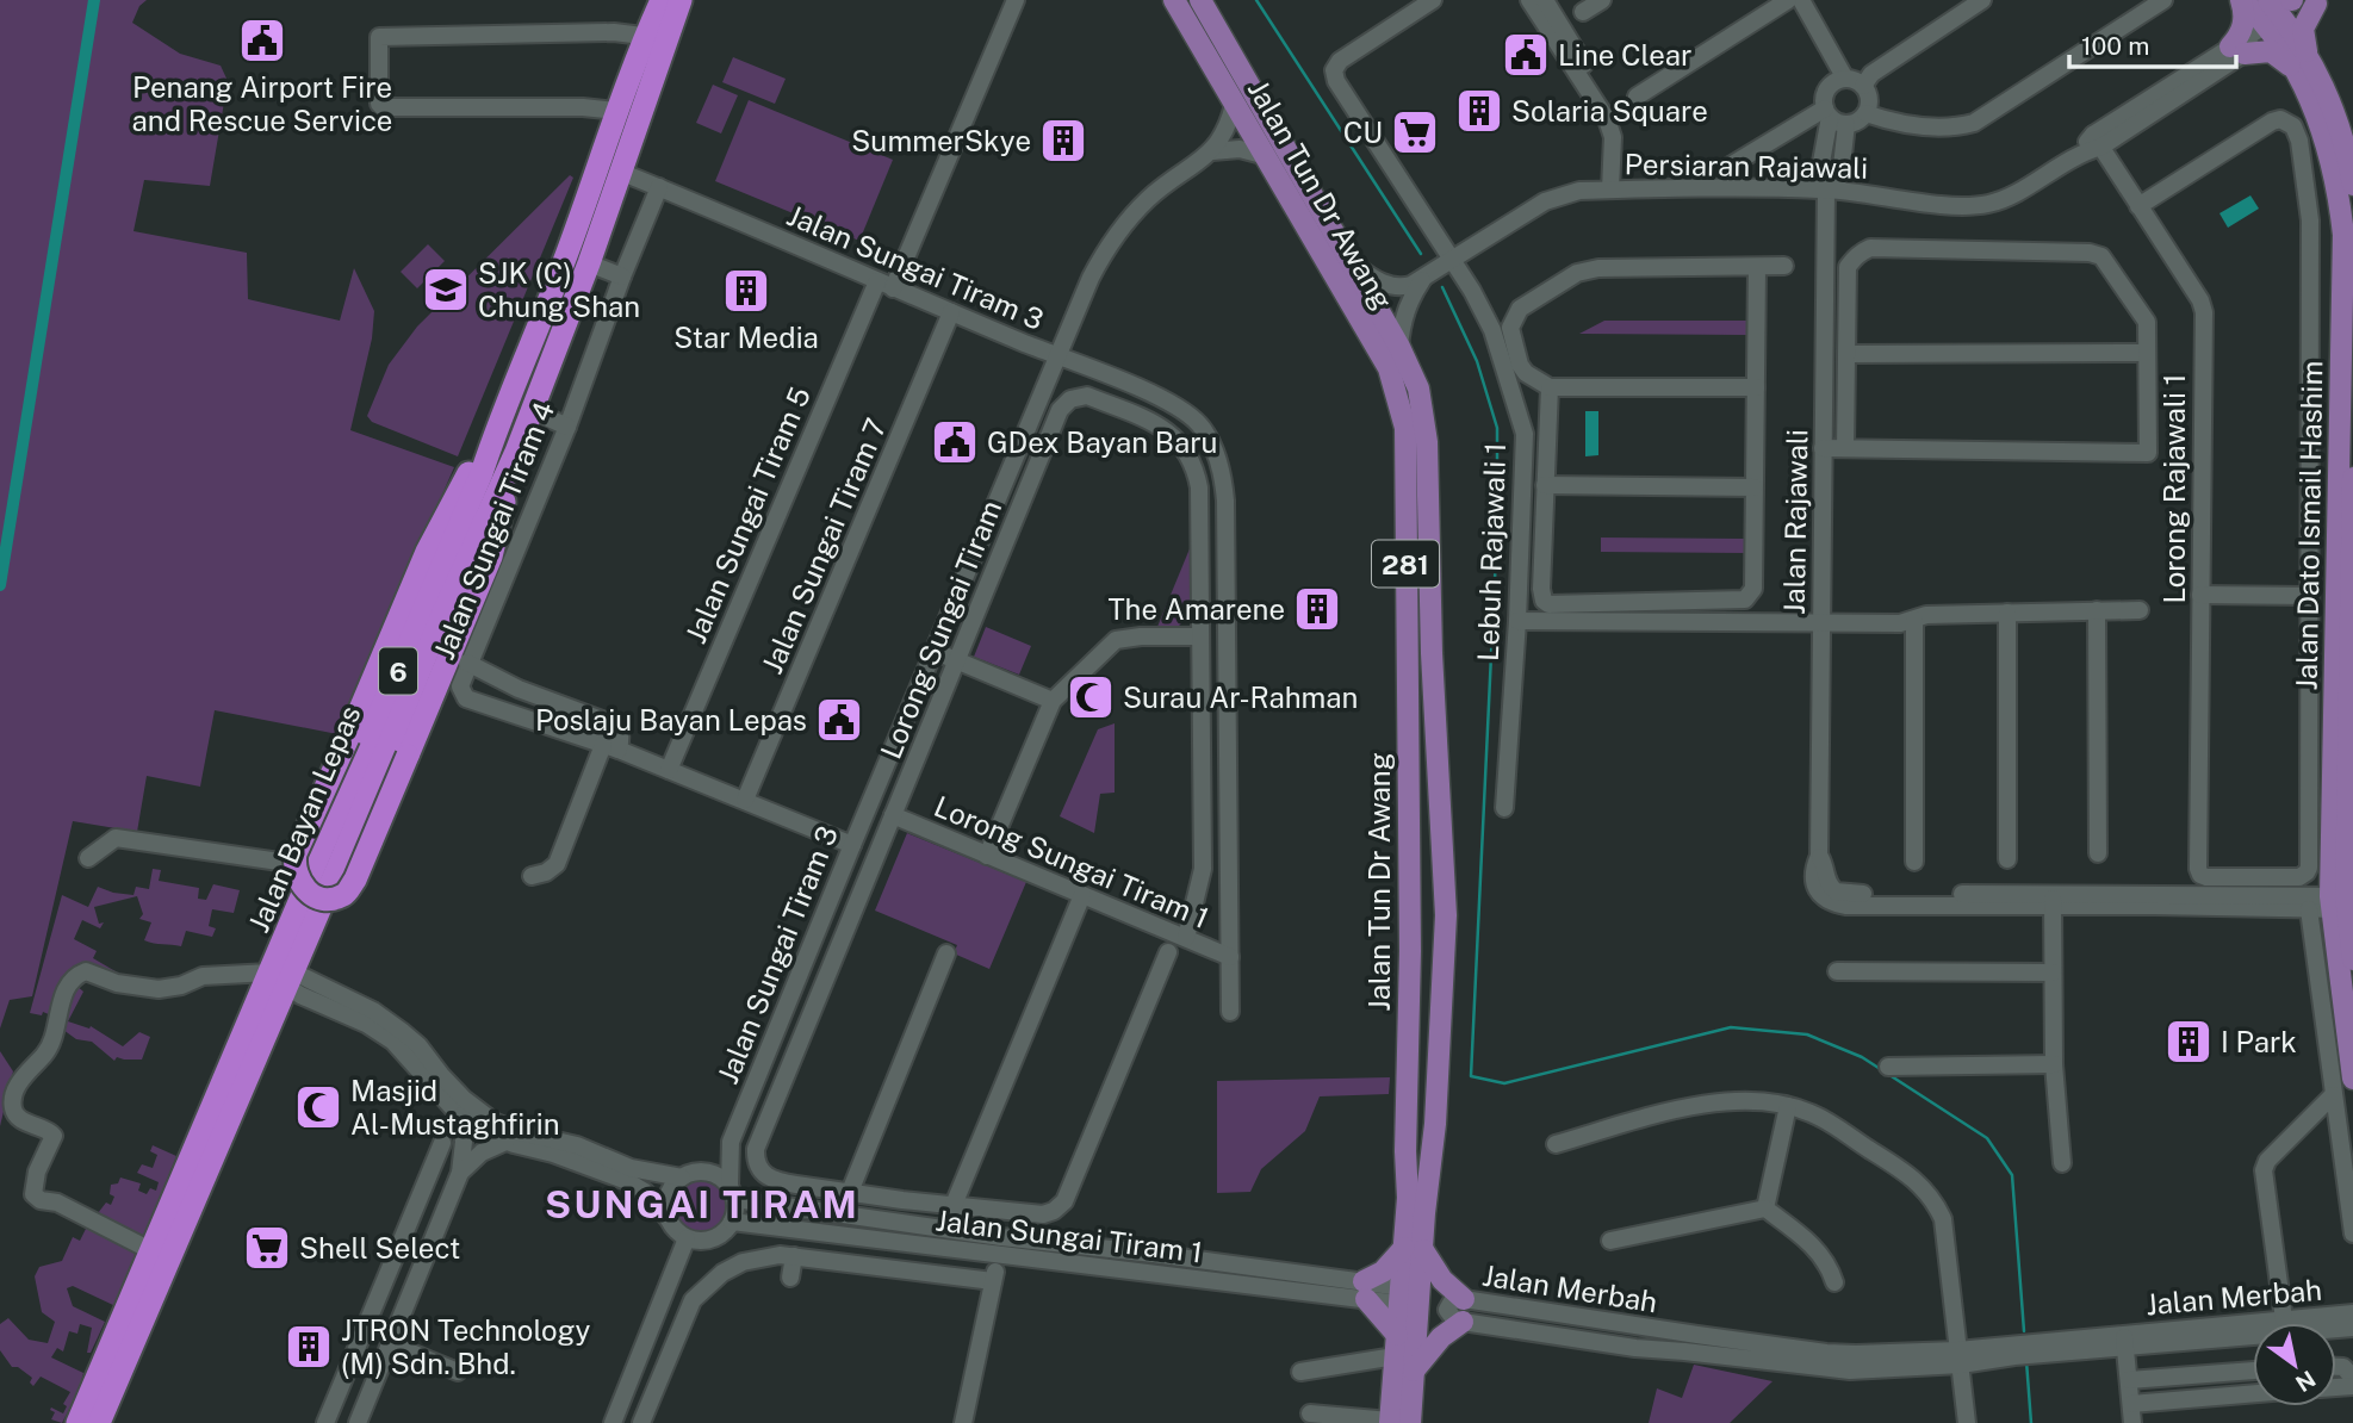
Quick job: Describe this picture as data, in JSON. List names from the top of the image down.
{
  "streets": {
    "highway": ["6", "Jalan Bayan Lepas"],
    "main road": ["Jalan Tun Dr Awang", "Jalan Dato Ismail Hashim", "281"],
    "street": [
      "Persiaran Rajawali",
      "Jalan Sungai Tiram 3",
      "Lorong Rajawali 1",
      "Jalan Sungai Tiram 5",
      "Jalan Rajawali",
      "Jalan Sungai Tiram 4",
      "Jalan Sungai Tiram 7",
      "Lebuh Rajawali 1",
      "Lorong Sungai Tiram",
      "Lorong Sungai Tiram 1",
      "Jalan Sungai Tiram 1",
      "Jalan Merbah"
    ]
  },
  "crossings": [
    ["Persiaran Rajawali", "Jalan Tun Dr Awang"],
    ["Persiaran Rajawali", "Lorong Rajawali 1"],
    ["Persiaran Rajawali", "Jalan Rajawali"],
    ["Persiaran Rajawali", "Jalan Dato Ismail Hashim"],
    ["Persiaran Rajawali", "Lebuh Rajawali 1"],
    ["Jalan Tun Dr Awang", "Jalan Sungai Tiram 1"],
    ["Jalan Sungai Tiram 3", "Jalan Sungai Tiram 5"],
    ["Jalan Sungai Tiram 3", "Jalan Sungai Tiram 4"],
    ["Jalan Sungai Tiram 3", "Jalan Sungai Tiram 7"],
    ["Jalan Sungai Tiram 3", "Jalan Bayan Lepas"],
    ["Jalan Sungai Tiram 3", "Jalan Sungai Tiram 1"],
    ["Jalan Sungai Tiram 5", "Jalan Sungai Tiram 4"],
    ["Jalan Rajawali", "Jalan Dato Ismail Hashim"],
    ["Jalan Sungai Tiram 4", "Jalan Sungai Tiram 7"],
    ["Lorong Sungai Tiram", "Lorong Sungai Tiram 1"]
  ],
  "districts": ["SUNGAI TIRAM"],
  "places": {
    "public building": [
      "Penang Airport Fire and Rescue Service",
      "Line Clear",
      "GDex Bayan Baru",
      "Poslaju Bayan Lepas"
    ],
    "building": [
      "Solaria Square",
      "SummerSkye",
      "Star Media",
      "The Amarene",
      "I Park",
      "JTRON Technology (M) Sdn. Bhd."
    ],
    "supermarket": ["CU", "Shell Select"],
    "school or university": ["SJK (C) Chung Shan"],
    "mosque": ["Surau Ar-Rahman", "Masjid Al-Mustaghfirin"]
  },
  "scale_bar": "100 m",
  "north": "bottom right"
}
